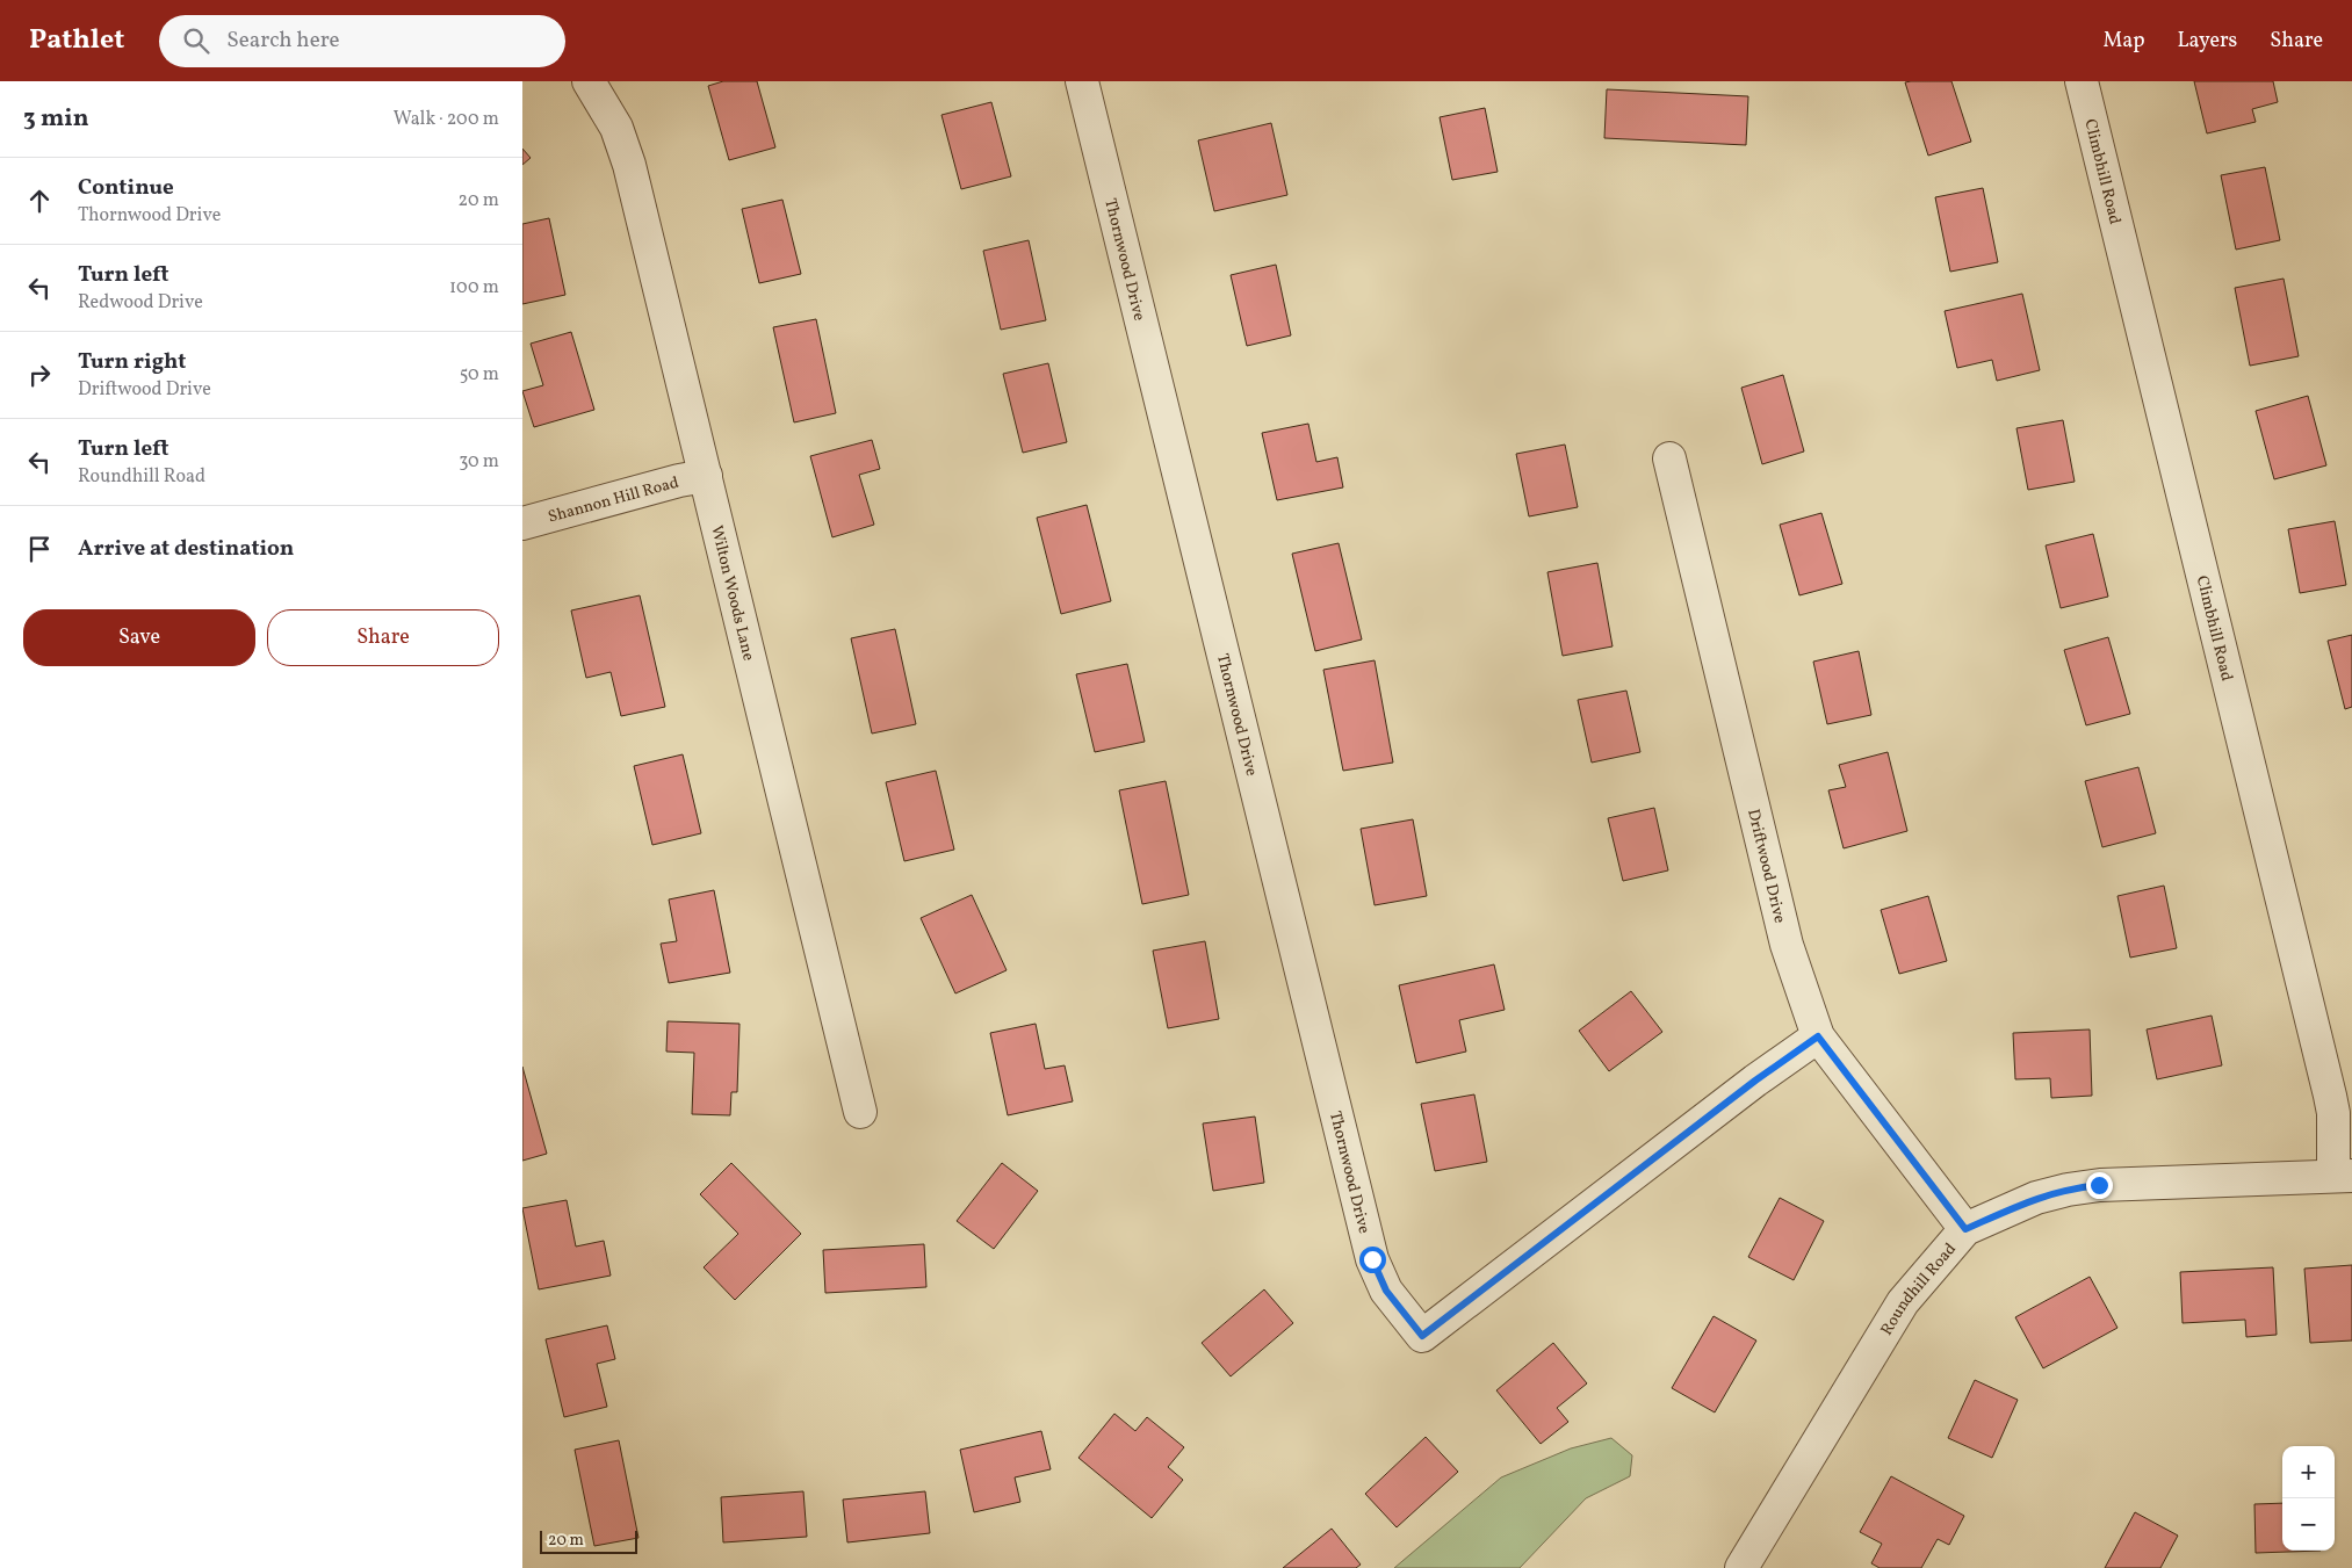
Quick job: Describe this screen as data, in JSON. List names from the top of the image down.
{
  "streets": {
    "street": [
      "Climbhill Road",
      "Thornwood Drive",
      "Shannon Hill Road",
      "Wilton Woods Lane",
      "Driftwood Drive",
      "Roundhill Road"
    ]
  },
  "crossings": [
    ["Climbhill Road", "Roundhill Road"],
    ["Thornwood Drive", "Driftwood Drive"],
    ["Shannon Hill Road", "Wilton Woods Lane"],
    ["Driftwood Drive", "Roundhill Road"]
  ],
  "scale_bar": "20 m",
  "page": {
    "header": "Pathlet",
    "search": "Search here",
    "nav": ["Map", "Layers", "Share"],
    "heading": ["3 min", "Walk · 200 m"],
    "list": [
      ["Continue", "Thornwood Drive", "20 m"],
      ["Turn left", "Redwood Drive", "100 m"],
      ["Turn right", "Driftwood Drive", "50 m"],
      ["Turn left", "Roundhill Road", "30 m"],
      "Arrive at destination"
    ],
    "buttons": ["Save", "Share"],
    "map_buttons": ["+", "−"],
    "scale": "20 m"
  }
}
